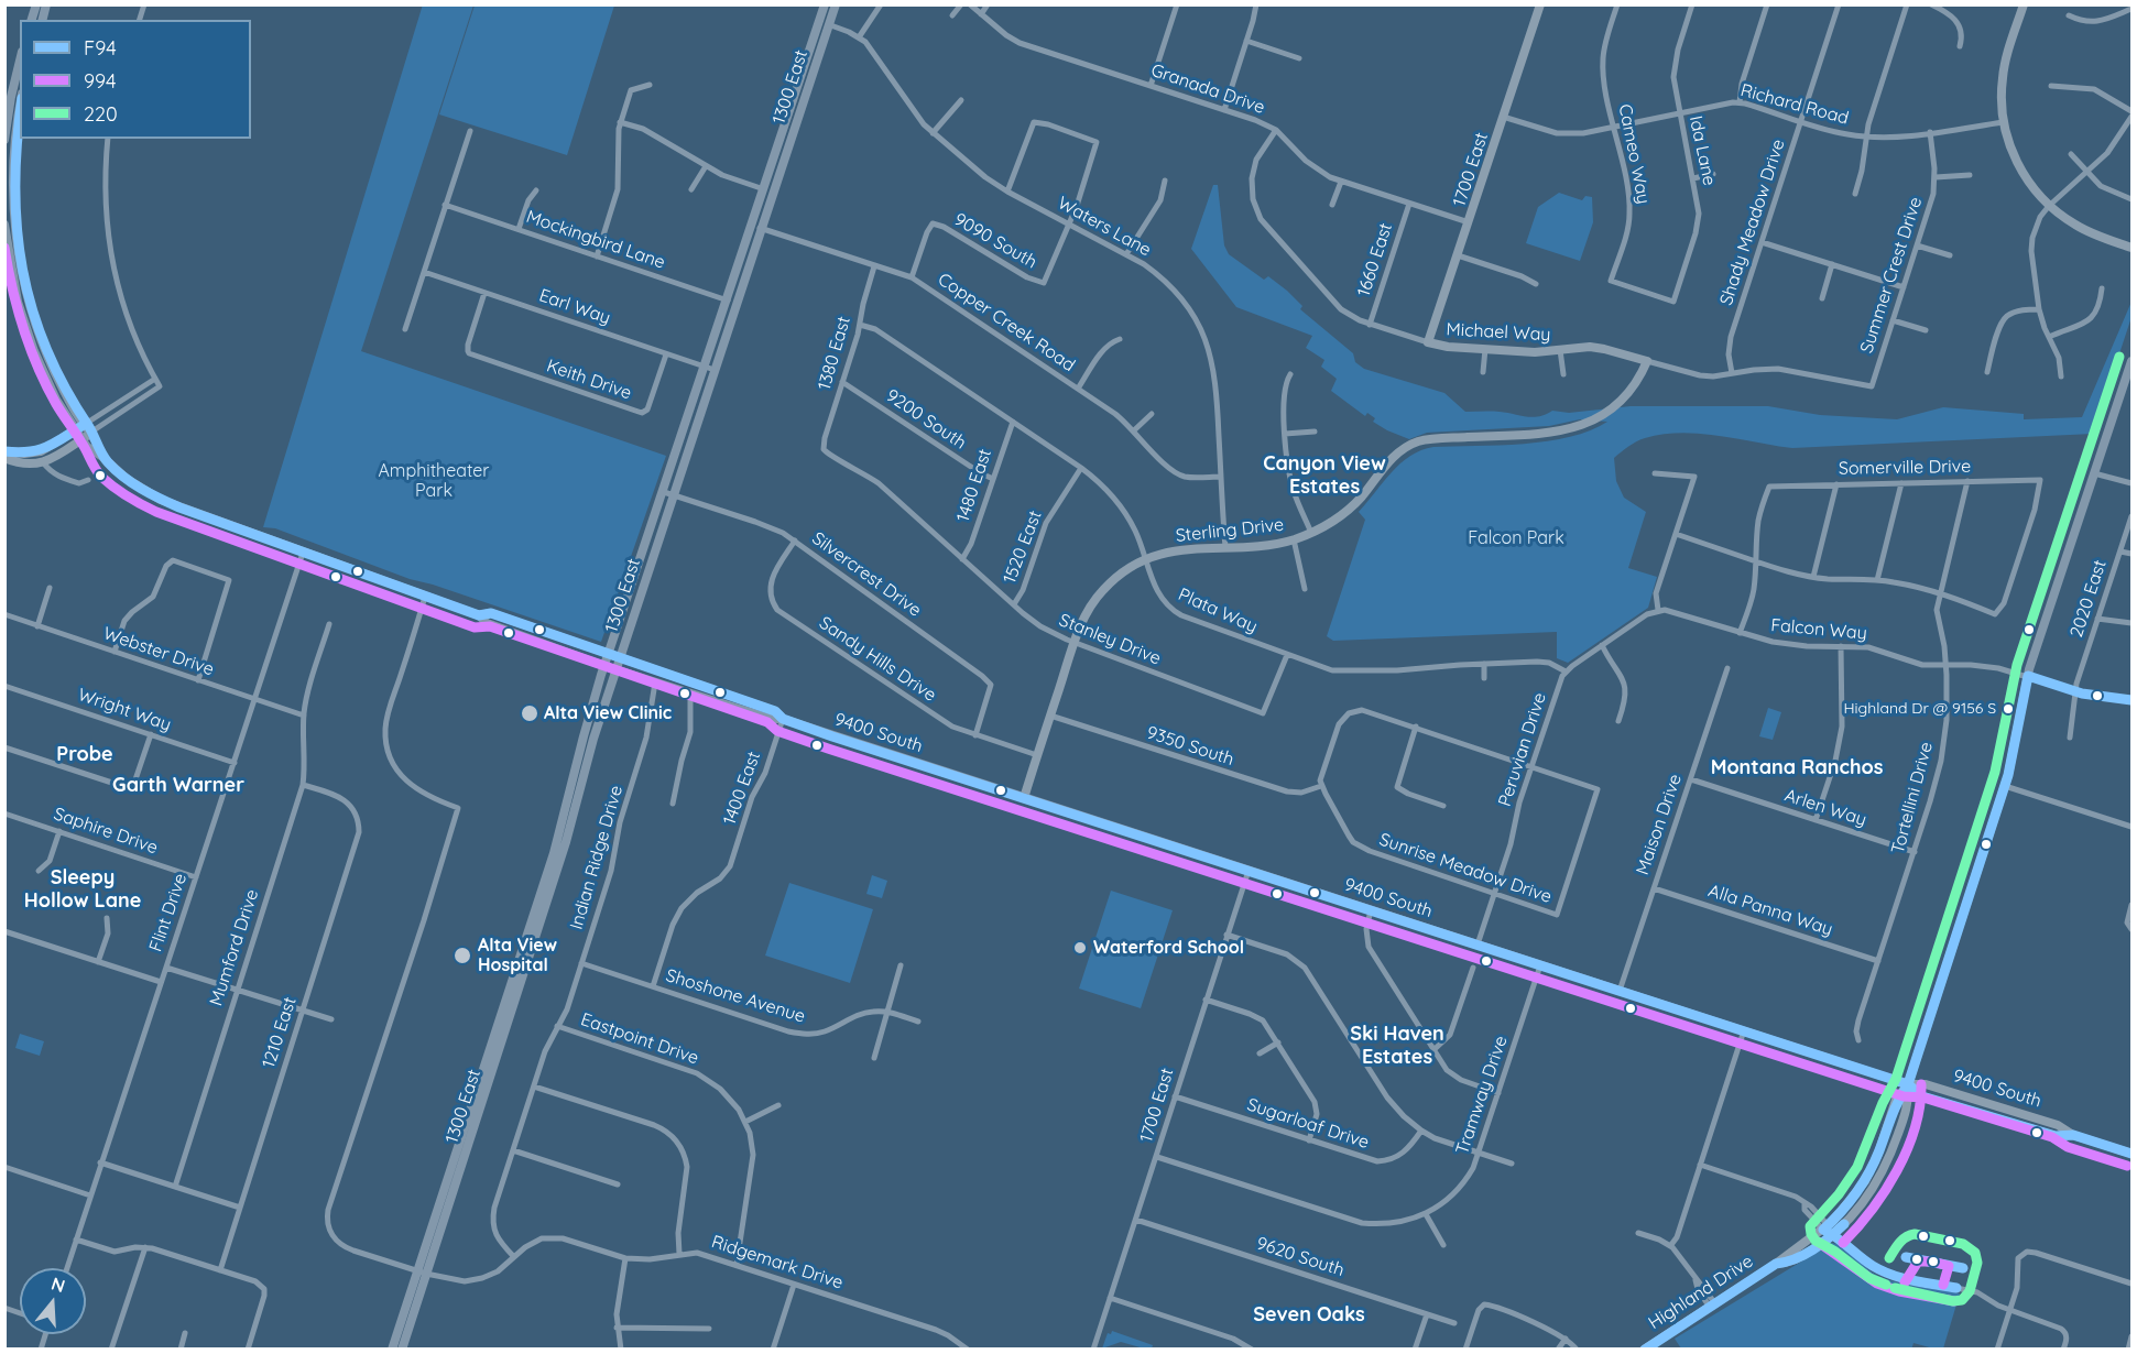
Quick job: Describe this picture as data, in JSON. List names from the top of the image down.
{
  "streets": {
    "main road": ["1300 East", "9400 South", "Highland Drive"],
    "street": [
      "Granada Drive",
      "Richard Road",
      "Ida Lane",
      "Cameo Way",
      "1700 East",
      "Shady Meadow Drive",
      "Waters Lane",
      "Mockingbird Lane",
      "9090 South",
      "1660 East",
      "Summer Crest Drive",
      "Earl Way",
      "Copper Creek Road",
      "Michael Way",
      "1380 East",
      "Keith Drive",
      "9200 South",
      "Somerville Drive",
      "1480 East",
      "Sterling Drive",
      "1520 East",
      "Silvercrest Drive",
      "2020 East",
      "Plata Way",
      "Falcon Way",
      "Stanley Drive",
      "Webster Drive",
      "Sandy Hills Drive",
      "Wright Way",
      "9350 South",
      "Peruvian Drive",
      "1400 East",
      "Tortellini Drive",
      "Arlen Way",
      "Maison Drive",
      "Saphire Drive",
      "Indian Ridge Drive",
      "Sunrise Meadow Drive",
      "Alla Panna Way",
      "Flint Drive",
      "Mumford Drive",
      "Shoshone Avenue",
      "1210 East",
      "Eastpoint Drive",
      "Tramway Drive",
      "Sugarloaf Drive",
      "9620 South",
      "Ridgemark Drive"
    ]
  },
  "crossings": [
    ["1300 East", "Waters Lane"],
    ["1300 East", "Mockingbird Lane"],
    ["1300 East", "Earl Way"],
    ["1300 East", "Copper Creek Road"],
    ["1300 East", "Silvercrest Drive"],
    ["1300 East", "9400 South"],
    ["1300 East", "Ridgemark Drive"],
    ["Granada Drive", "1700 East"],
    ["Granada Drive", "1660 East"],
    ["Granada Drive", "Michael Way"],
    ["Richard Road", "Ida Lane"],
    ["Richard Road", "Cameo Way"],
    ["Richard Road", "1700 East"],
    ["Richard Road", "Shady Meadow Drive"],
    ["Richard Road", "Summer Crest Drive"],
    ["Ida Lane", "Cameo Way"],
    ["1700 East", "Michael Way"],
    ["1700 East", "9400 South"],
    ["1700 East", "Tramway Drive"],
    ["1700 East", "Sugarloaf Drive"],
    ["1700 East", "9620 South"],
    ["Shady Meadow Drive", "Michael Way"],
    ["Waters Lane", "9090 South"],
    ["Waters Lane", "Copper Creek Road"],
    ["Waters Lane", "Sterling Drive"],
    ["9090 South", "Copper Creek Road"],
    ["1660 East", "Michael Way"],
    ["Summer Crest Drive", "Michael Way"],
    ["Earl Way", "Keith Drive"],
    ["Copper Creek Road", "1380 East"],
    ["Michael Way", "Sterling Drive"],
    ["1380 East", "9200 South"],
    ["1380 East", "Plata Way"],
    ["1380 East", "Stanley Drive"],
    ["9200 South", "1480 East"],
    ["Somerville Drive", "Tortellini Drive"],
    ["1480 East", "Plata Way"],
    ["1480 East", "Stanley Drive"],
    ["Sterling Drive", "Plata Way"],
    ["Sterling Drive", "Stanley Drive"],
    ["Sterling Drive", "Sandy Hills Drive"],
    ["Sterling Drive", "9400 South"],
    ["Sterling Drive", "9350 South"],
    ["1520 East", "Plata Way"],
    ["1520 East", "Stanley Drive"],
    ["Silvercrest Drive", "Sandy Hills Drive"],
    ["2020 East", "Falcon Way"],
    ["Plata Way", "Stanley Drive"],
    ["Plata Way", "Peruvian Drive"],
    ["Falcon Way", "Tortellini Drive"],
    ["Falcon Way", "Highland Drive"],
    ["Webster Drive", "Flint Drive"],
    ["Webster Drive", "Mumford Drive"],
    ["Wright Way", "Flint Drive"],
    ["9400 South", "Peruvian Drive"],
    ["9400 South", "1400 East"],
    ["9400 South", "Maison Drive"],
    ["9400 South", "Indian Ridge Drive"],
    ["9400 South", "Flint Drive"],
    ["9400 South", "Tramway Drive"],
    ["9400 South", "Ridgemark Drive"],
    ["9400 South", "Highland Drive"],
    ["9350 South", "Sunrise Meadow Drive"],
    ["Peruvian Drive", "Sunrise Meadow Drive"],
    ["1400 East", "Shoshone Avenue"],
    ["Tortellini Drive", "Arlen Way"],
    ["Tortellini Drive", "Alla Panna Way"],
    ["Arlen Way", "Maison Drive"],
    ["Maison Drive", "Alla Panna Way"],
    ["Saphire Drive", "Flint Drive"],
    ["Indian Ridge Drive", "Shoshone Avenue"],
    ["Indian Ridge Drive", "Eastpoint Drive"],
    ["Indian Ridge Drive", "Ridgemark Drive"],
    ["Mumford Drive", "1210 East"],
    ["Eastpoint Drive", "Ridgemark Drive"]
  ],
  "districts": [
    "Canyon View Estates",
    "Probe",
    "Montana Ranchos",
    "Garth Warner",
    "Sleepy Hollow Lane",
    "Ski Haven Estates",
    "Seven Oaks"
  ],
  "parks": ["Amphitheater Park", "Falcon Park"],
  "places": [
    "Highland Dr @ 9156 S",
    "Alta View Clinic",
    "Waterford School",
    "Alta View Hospital"
  ],
  "lines": ["transit line F94", "transit line 994", "transit line 220"],
  "legend": ["F94", "994", "220"],
  "north": "top"
}
